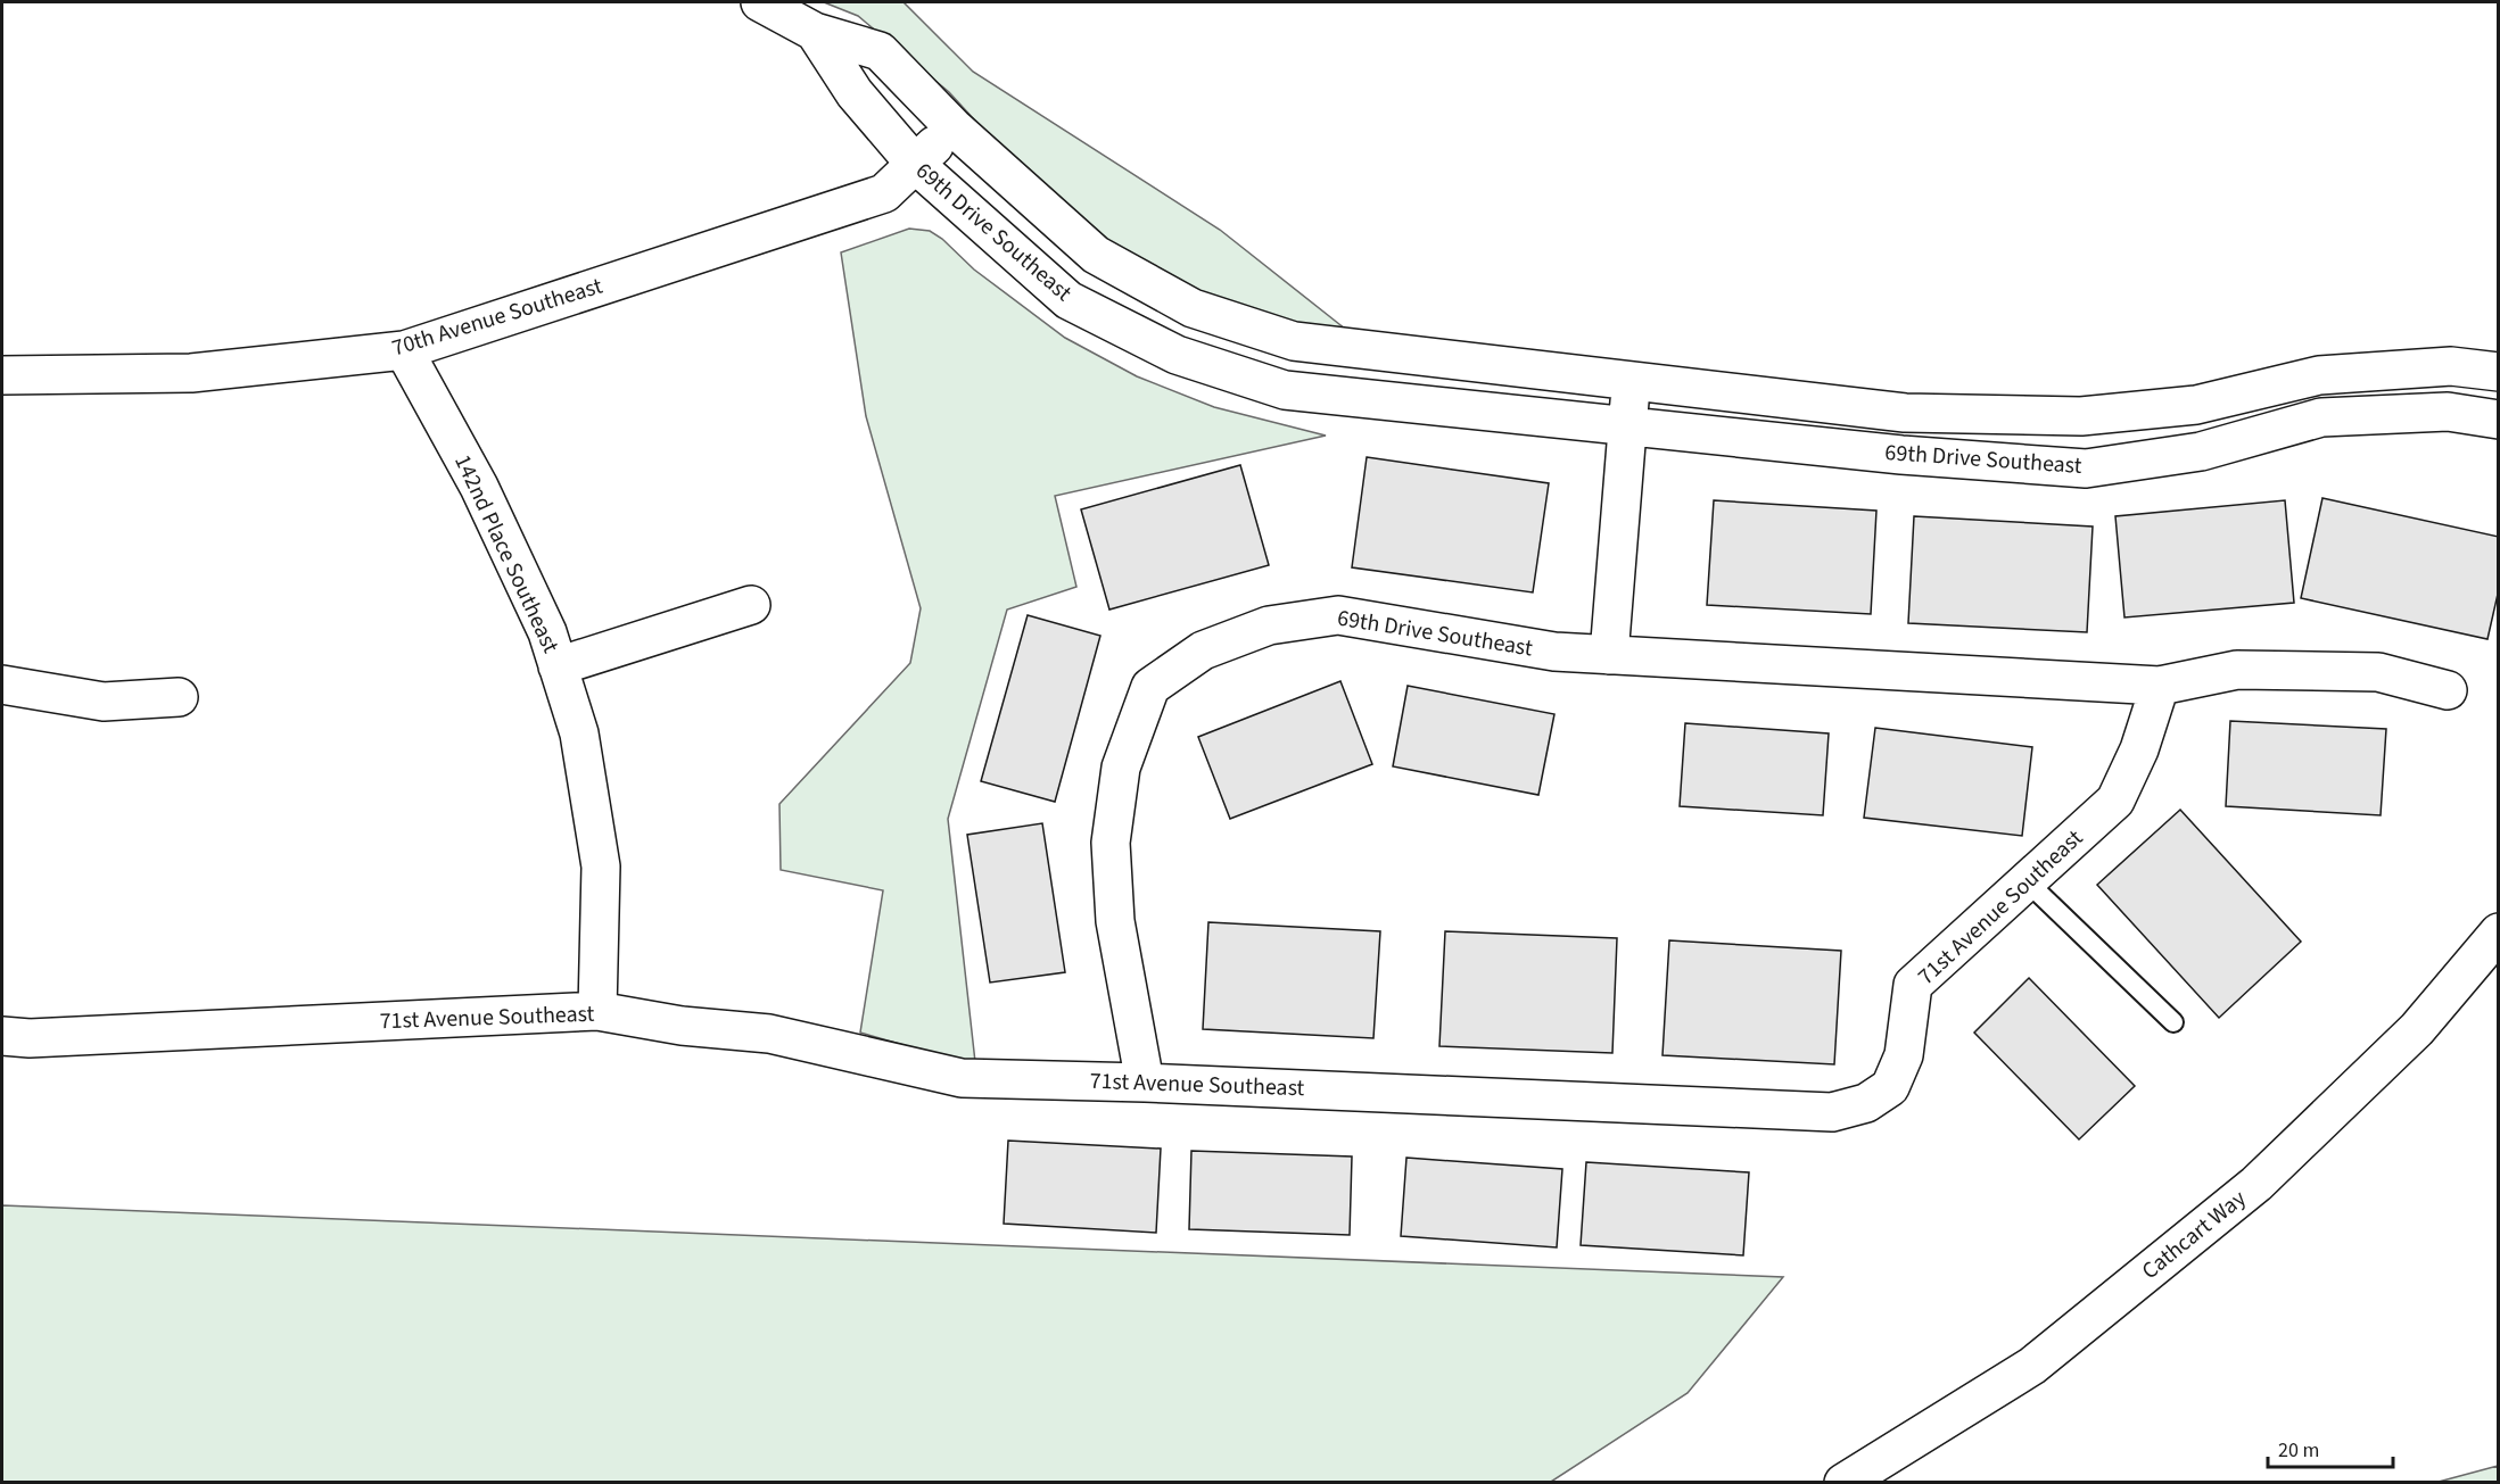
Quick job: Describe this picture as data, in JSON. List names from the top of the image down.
{
  "streets": {
    "street": [
      "69th Drive Southeast",
      "70th Avenue Southeast",
      "142nd Place Southeast",
      "71st Avenue Southeast",
      "Cathcart Way"
    ]
  },
  "crossings": [
    ["69th Drive Southeast", "70th Avenue Southeast"],
    ["69th Drive Southeast", "71st Avenue Southeast"],
    ["70th Avenue Southeast", "142nd Place Southeast"],
    ["142nd Place Southeast", "71st Avenue Southeast"]
  ],
  "scale_bar": "20 m"
}
